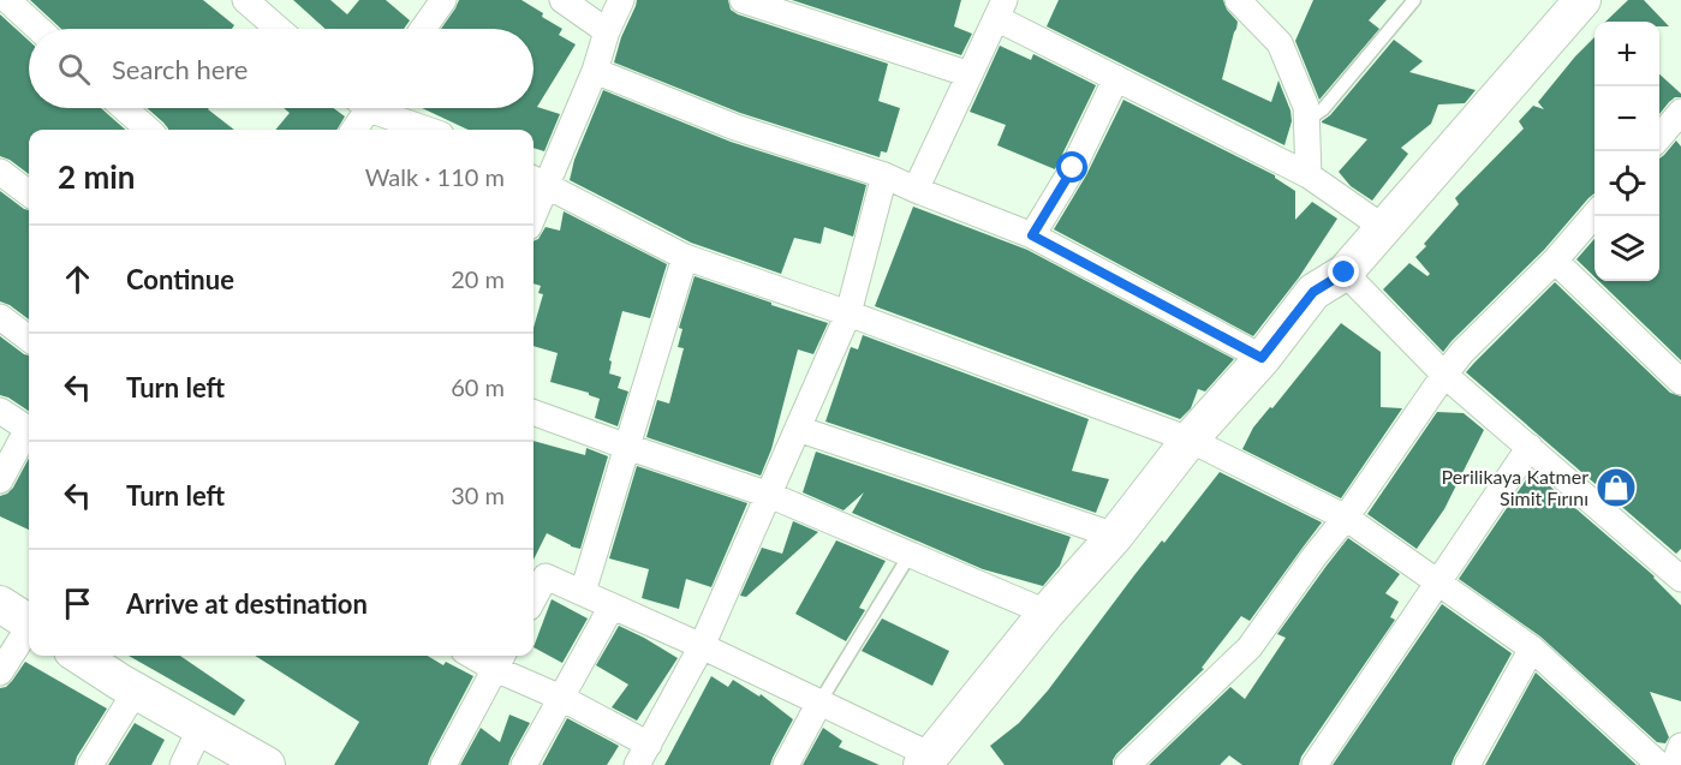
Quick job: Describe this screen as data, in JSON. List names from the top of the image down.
{
  "places": {
    "shop": ["Perilikaya Katmer Simit Fırını"]
  },
  "page": {
    "map_buttons": ["+", "−"],
    "search": "Search here",
    "heading": ["2 min", "Walk · 110 m"],
    "list": [
      ["Continue", "20 m"],
      ["Turn left", "60 m"],
      ["Turn left", "30 m"],
      "Arrive at destination"
    ]
  }
}
